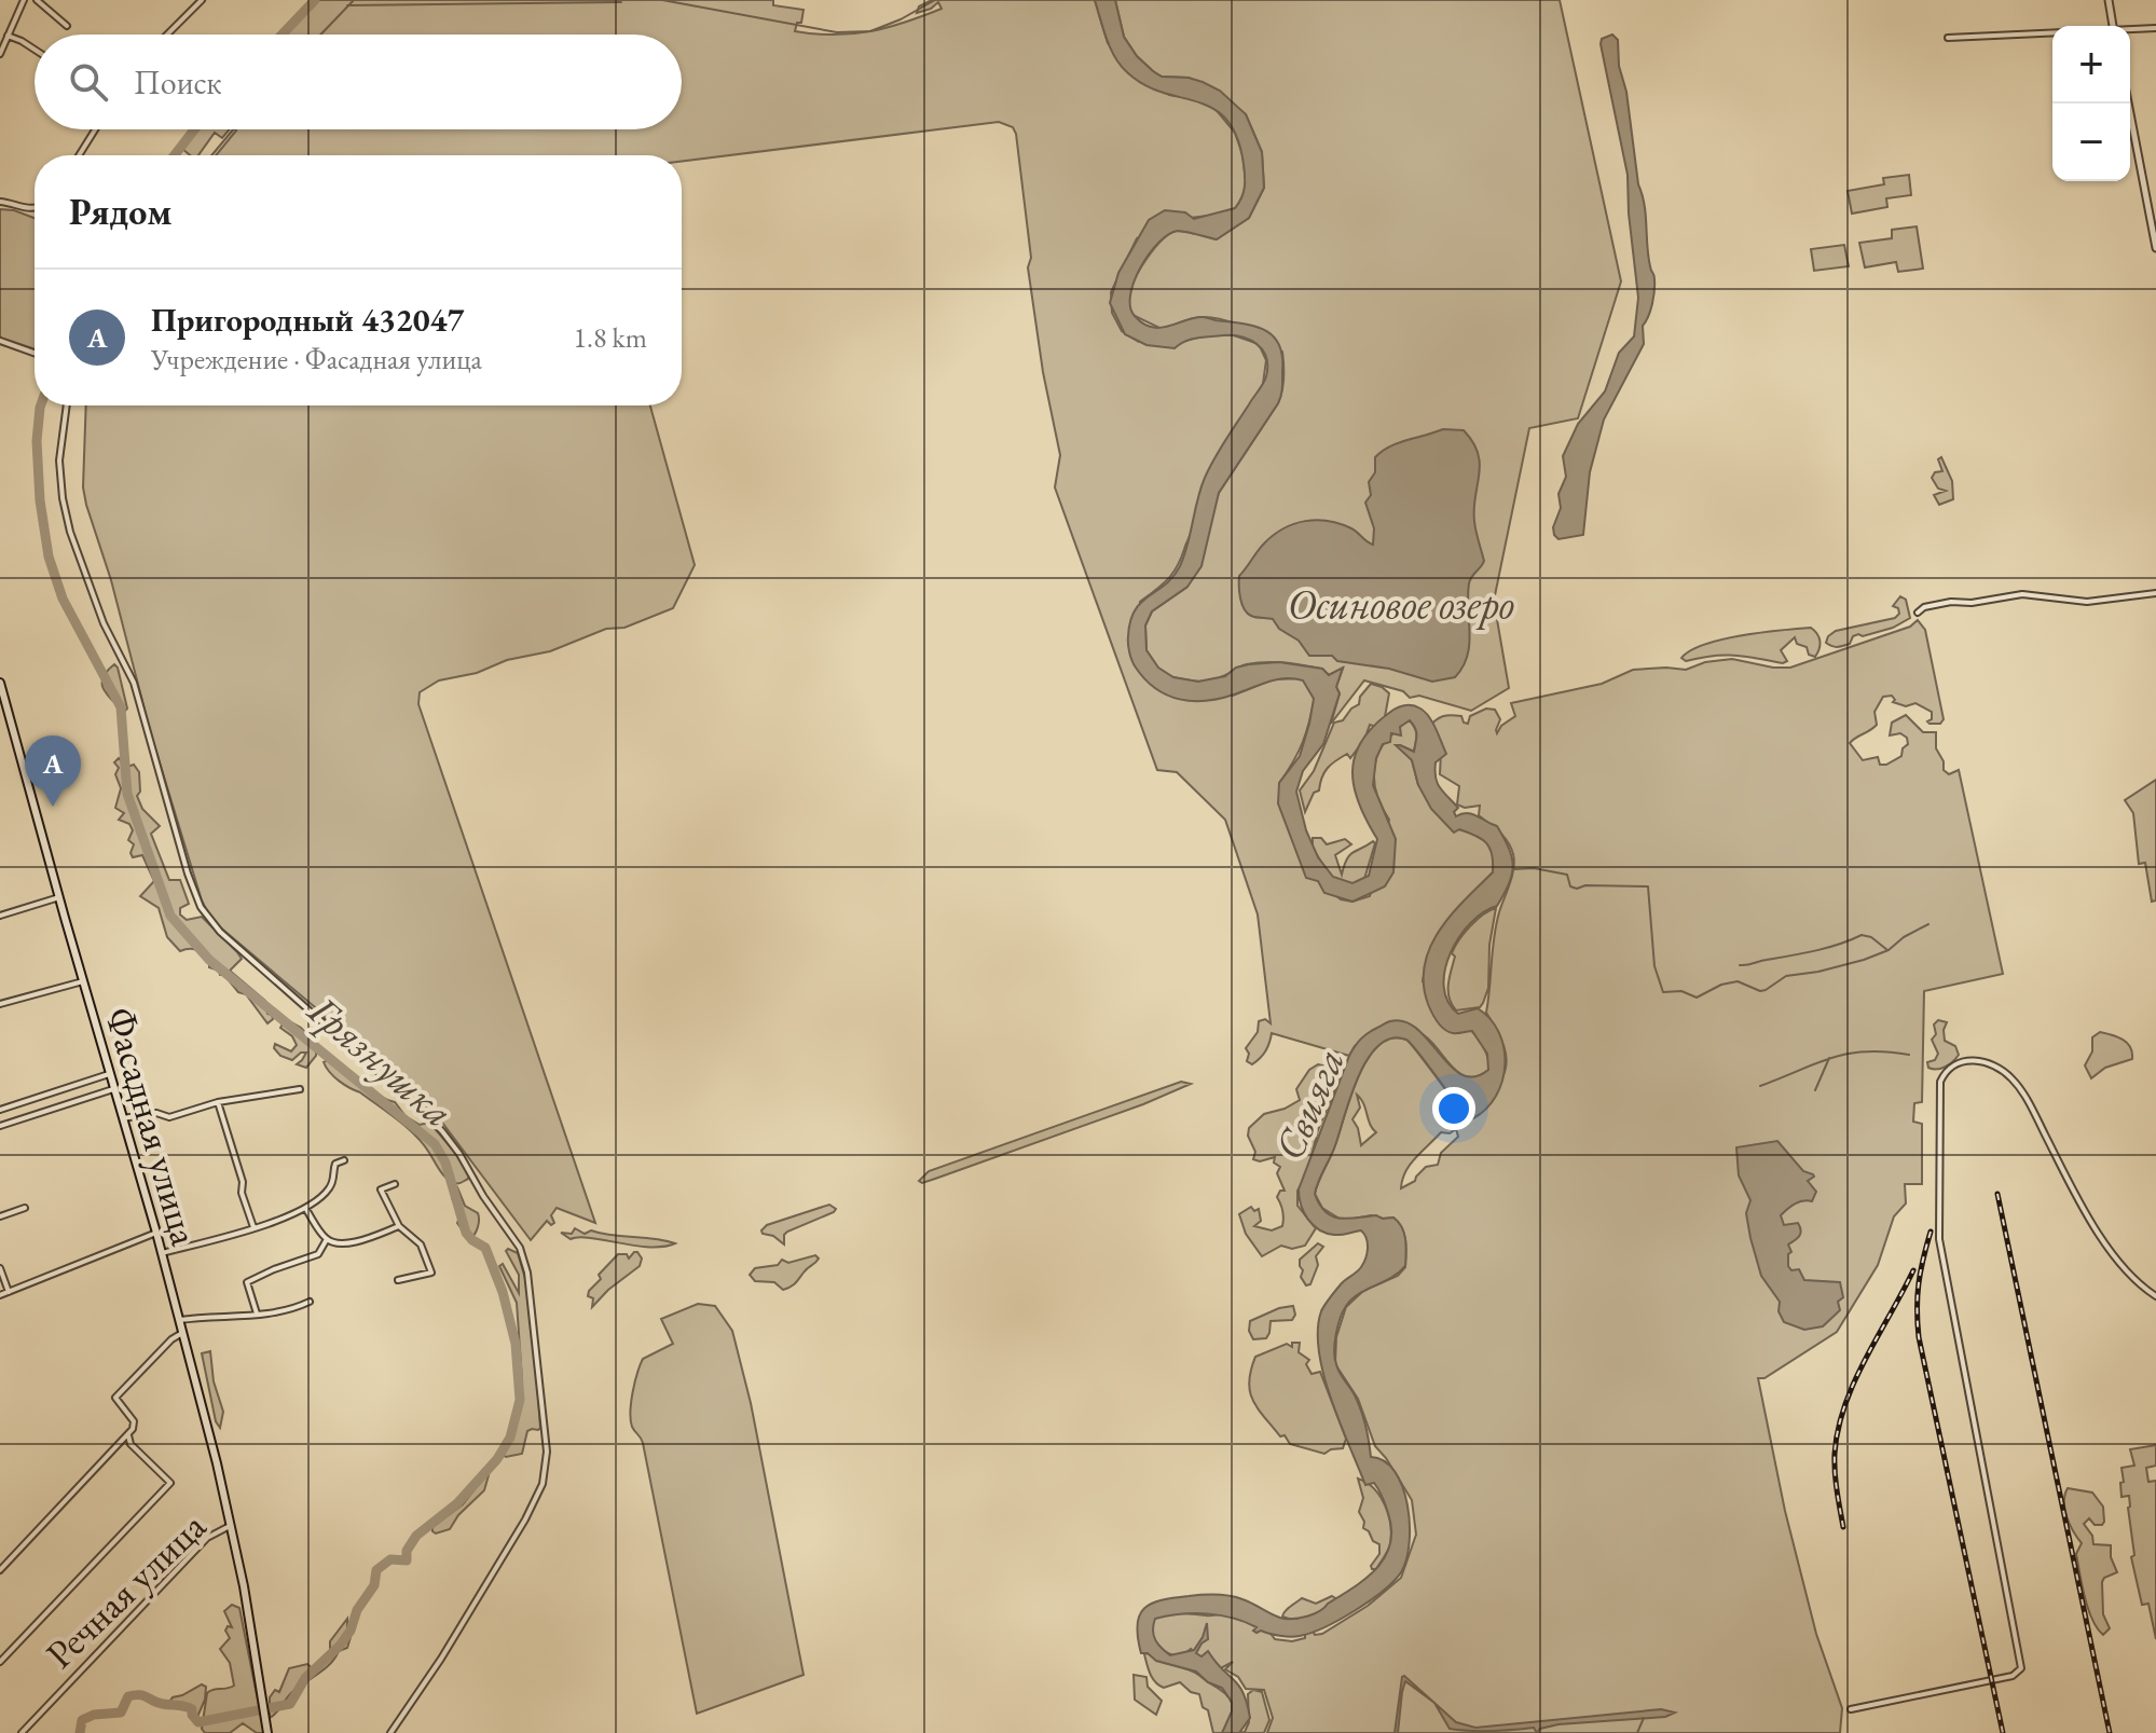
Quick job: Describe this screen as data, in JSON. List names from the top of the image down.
{
  "streets": {
    "main road": ["Фасадная улица"],
    "street": ["Речная улица"]
  },
  "crossings": [
    ["Фасадная улица", "Речная улица"]
  ],
  "water": ["Осиновое озеро", "Грязнушка", "Свияга"],
  "page": {
    "map_buttons": ["+", "−"],
    "search": "Поиск",
    "heading": "Рядом",
    "list": [
      {
        "mark": "A",
        "name": "Пригородный 432047",
        "note": "Учреждение · Фасадная улица",
        "value": "1.8 km"
      }
    ],
    "pins": "A"
  }
}
